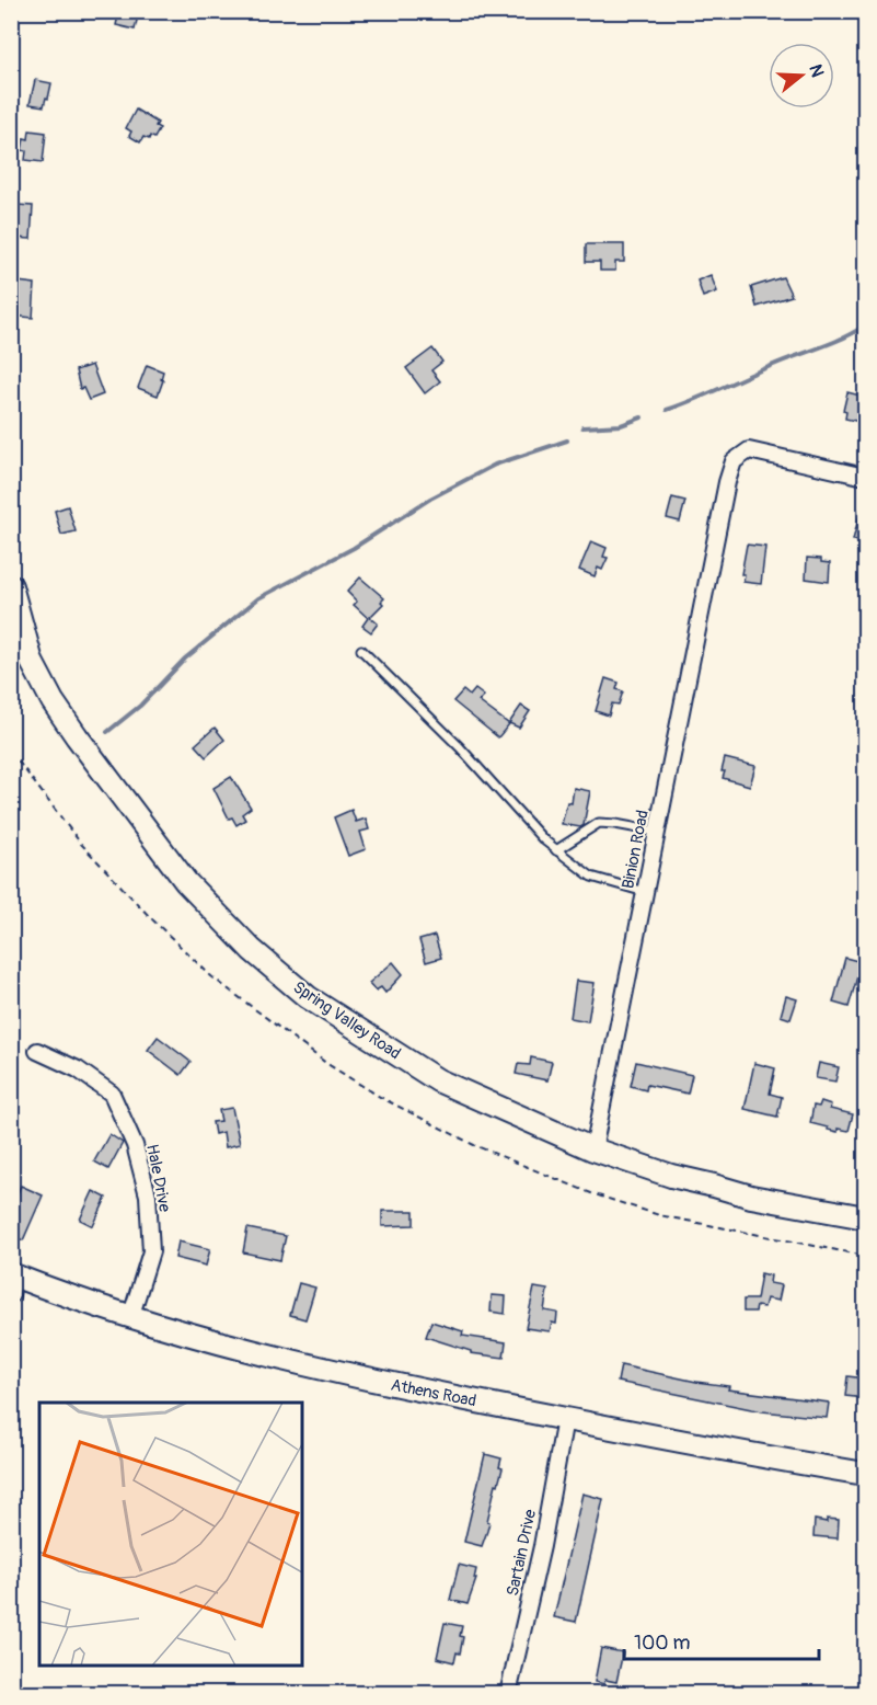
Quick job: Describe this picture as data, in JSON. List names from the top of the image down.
{
  "streets": {
    "street": [
      "Binion Road",
      "Spring Valley Road",
      "Hale Drive",
      "Athens Road",
      "Sartain Drive"
    ]
  },
  "crossings": [
    ["Binion Road", "Spring Valley Road"],
    ["Hale Drive", "Athens Road"],
    ["Athens Road", "Sartain Drive"]
  ],
  "scale_bar": "100 m",
  "north": "right"
}
